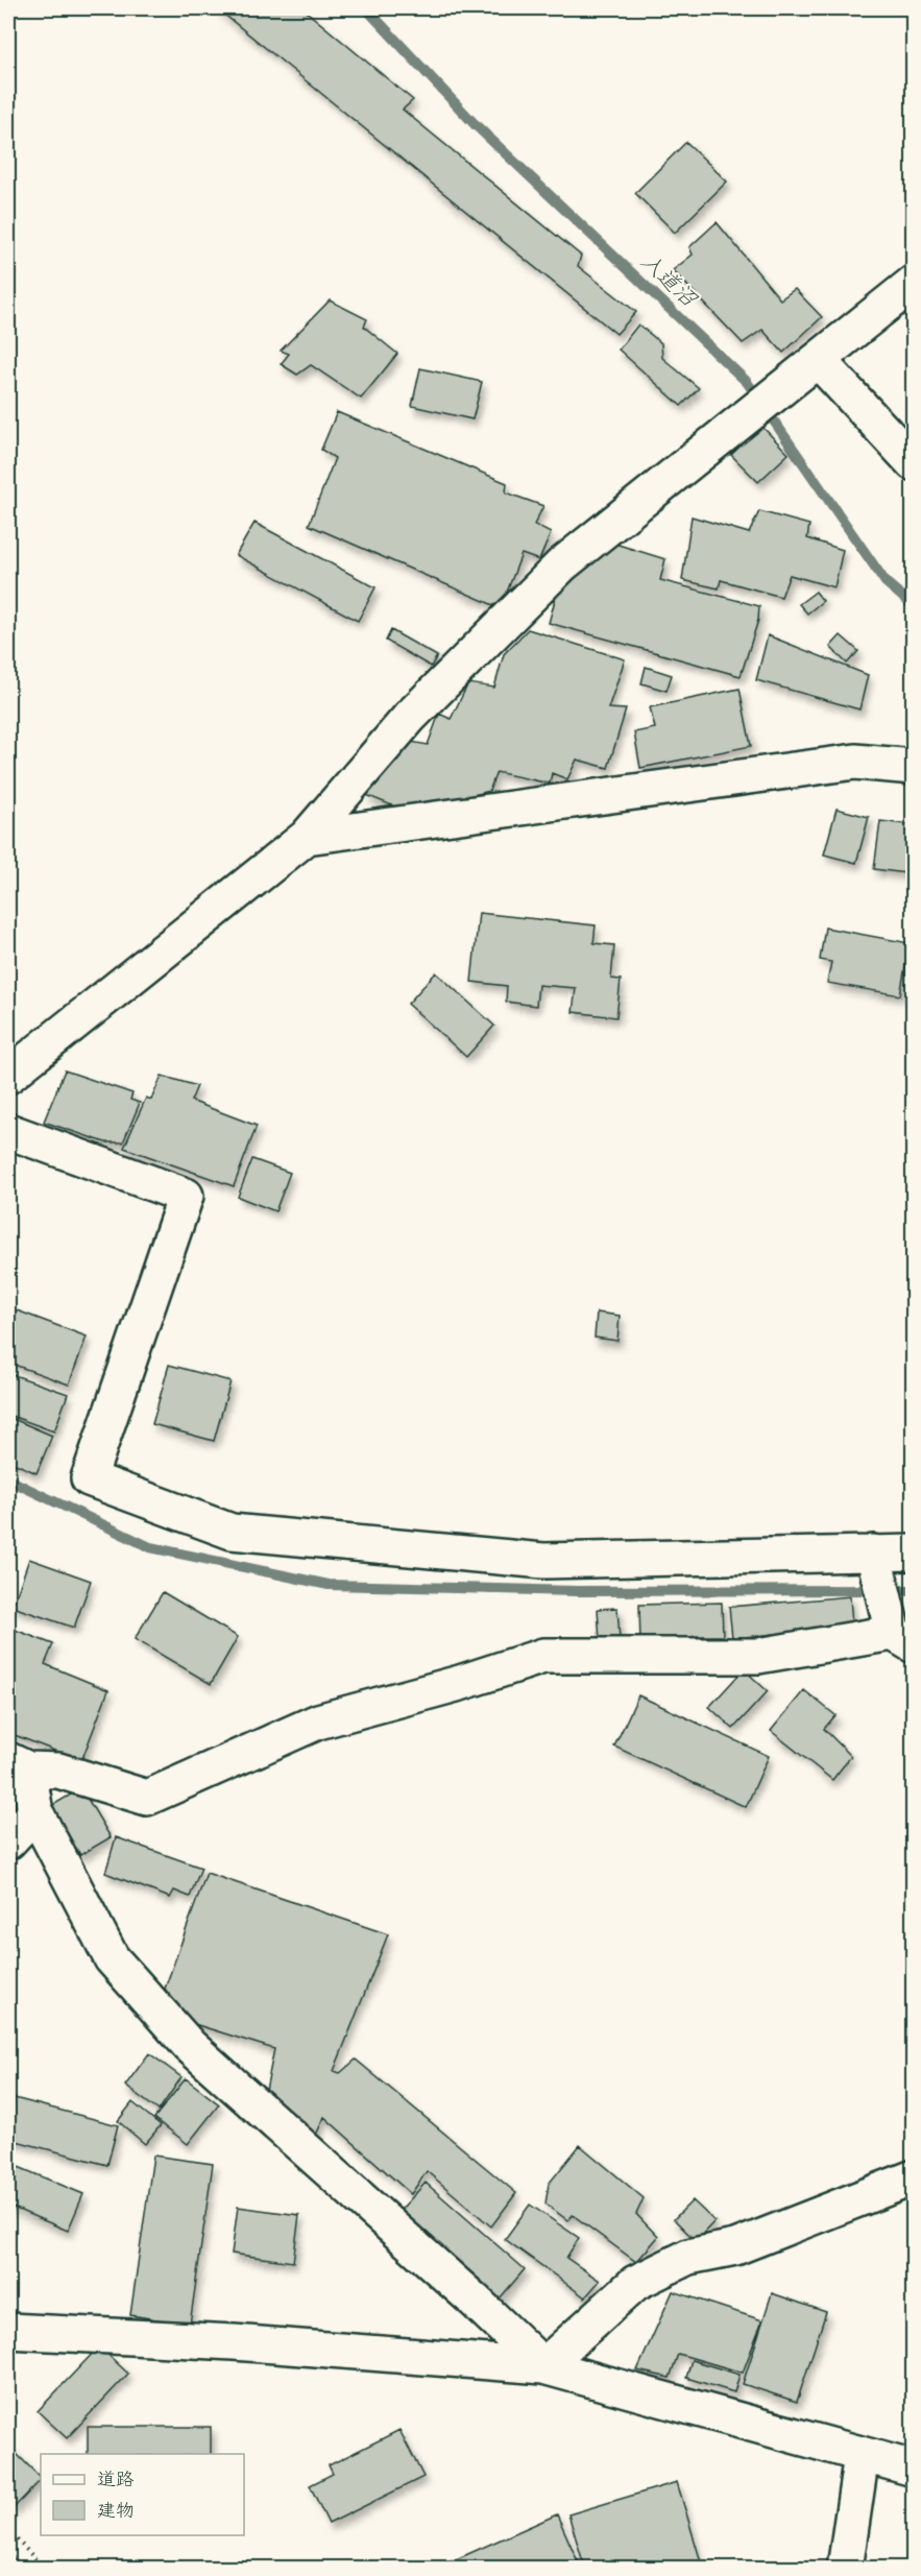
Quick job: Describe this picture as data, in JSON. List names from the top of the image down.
{
  "water": ["入道沼"],
  "legend": ["道路", "建物"]
}
